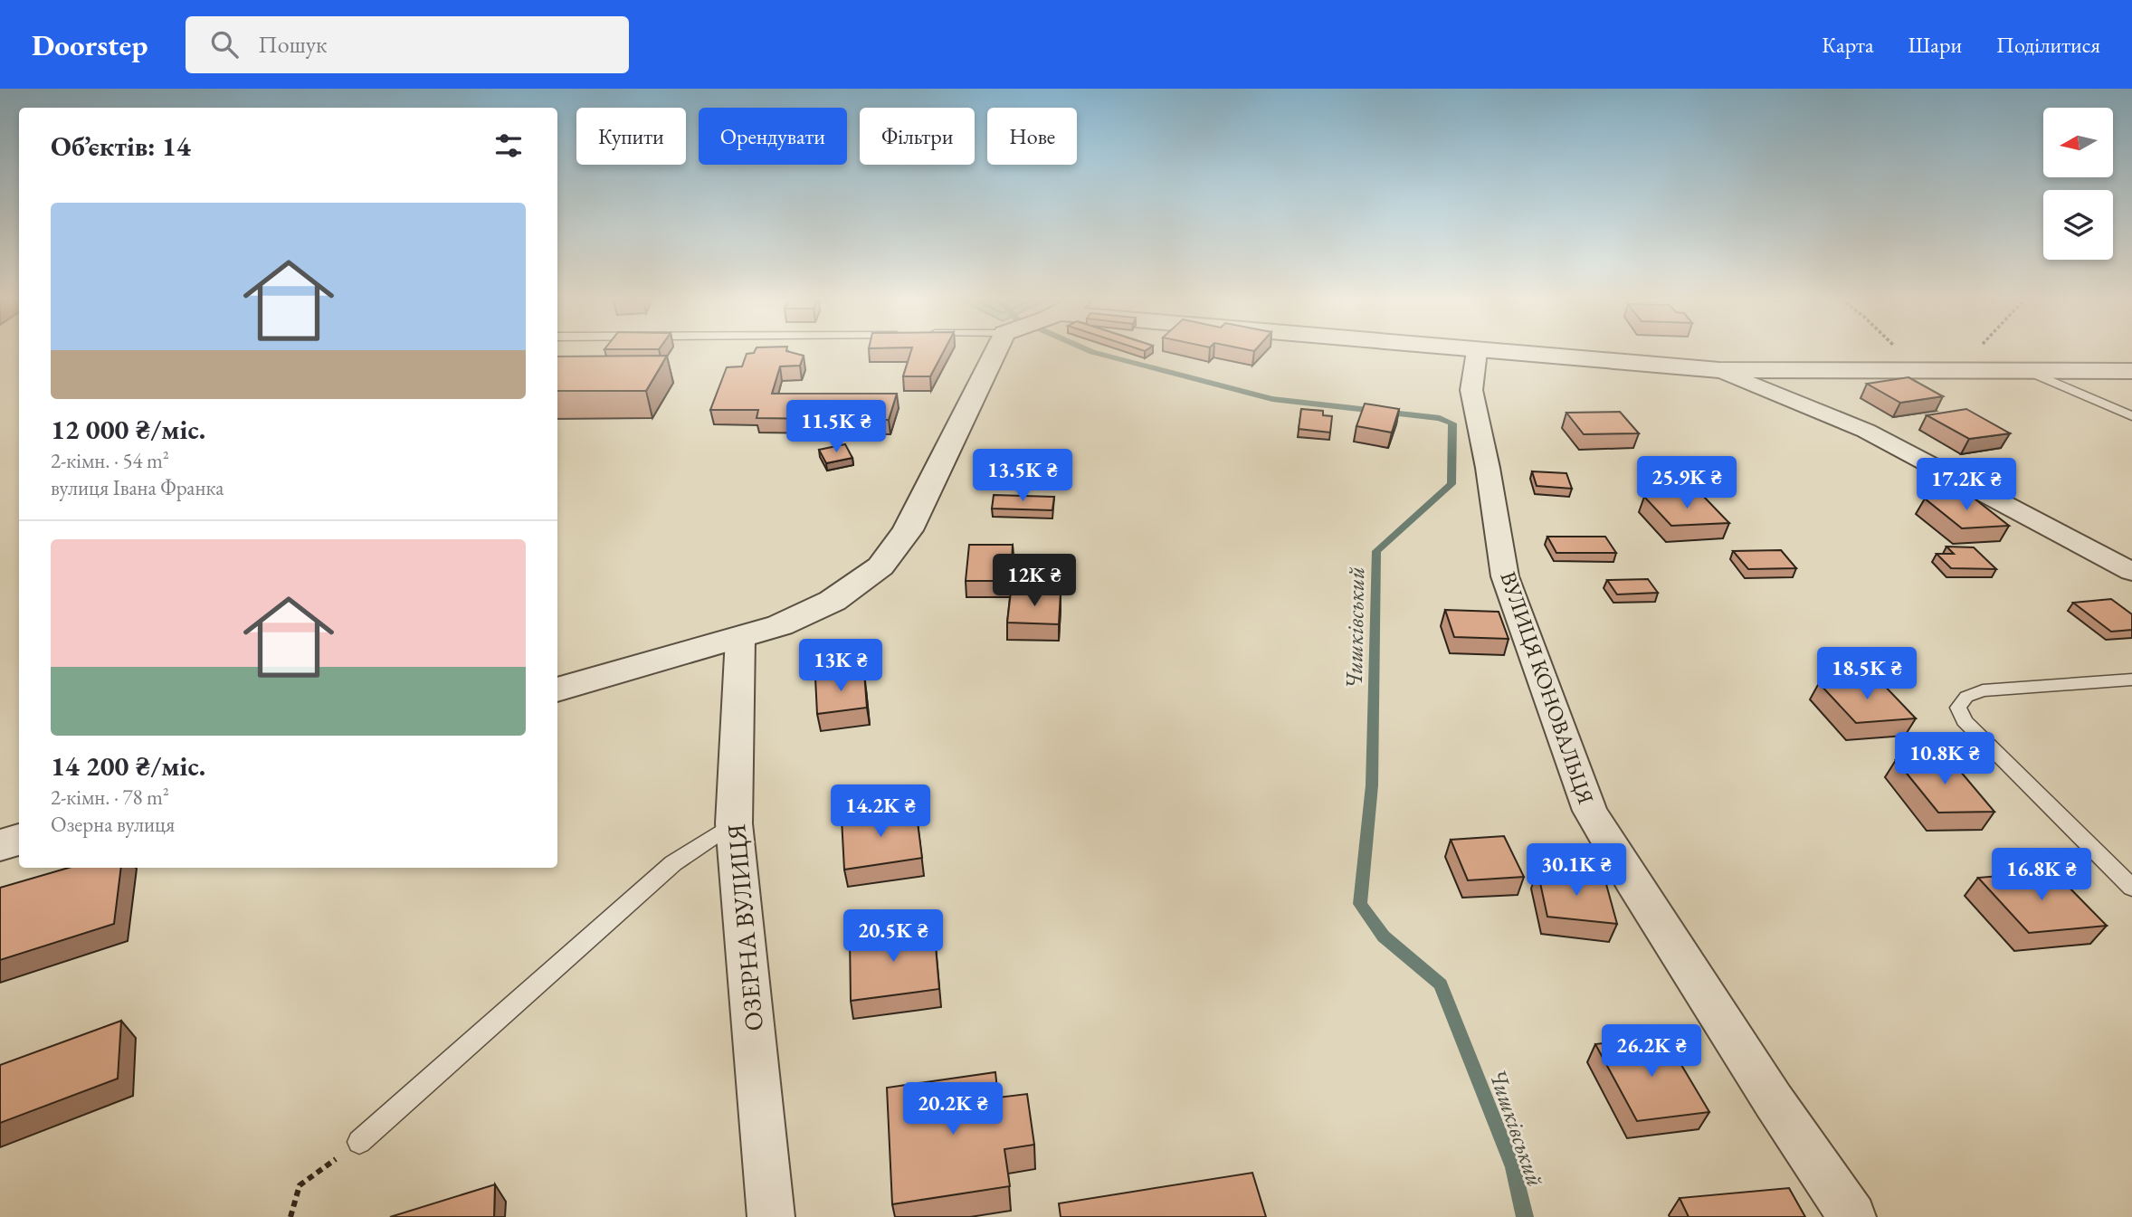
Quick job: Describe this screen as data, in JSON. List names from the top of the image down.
{
  "streets": {
    "street": ["ВУЛИЦЯ КОНОВАЛЬЦЯ", "ОЗЕРНА ВУЛИЦЯ"]
  },
  "water": ["Чишківський"],
  "north": "left",
  "page": {
    "header": "Doorstep",
    "search": "Пошук",
    "nav": ["Карта", "Шари", "Поділитися"],
    "chip": [
      "Купити",
      "Орендувати",
      "Фільтри",
      "Нове"
    ],
    "heading": "Об’єктів: 14",
    "list": [
      {
        "name": "12 000 ₴/міс.",
        "note": "2-кімн. · 54 m² · вулиця Івана Франка"
      },
      {
        "name": "14 200 ₴/міс.",
        "note": "2-кімн. · 78 m² · Озерна вулиця"
      }
    ],
    "price": [
      "11.5K ₴",
      "13.5K ₴",
      "25.9K ₴",
      "17.2K ₴",
      "12K ₴",
      "13K ₴",
      "18.5K ₴",
      "10.8K ₴",
      "14.2K ₴",
      "30.1K ₴",
      "16.8K ₴",
      "20.5K ₴",
      "26.2K ₴",
      "20.2K ₴"
    ]
  }
}
